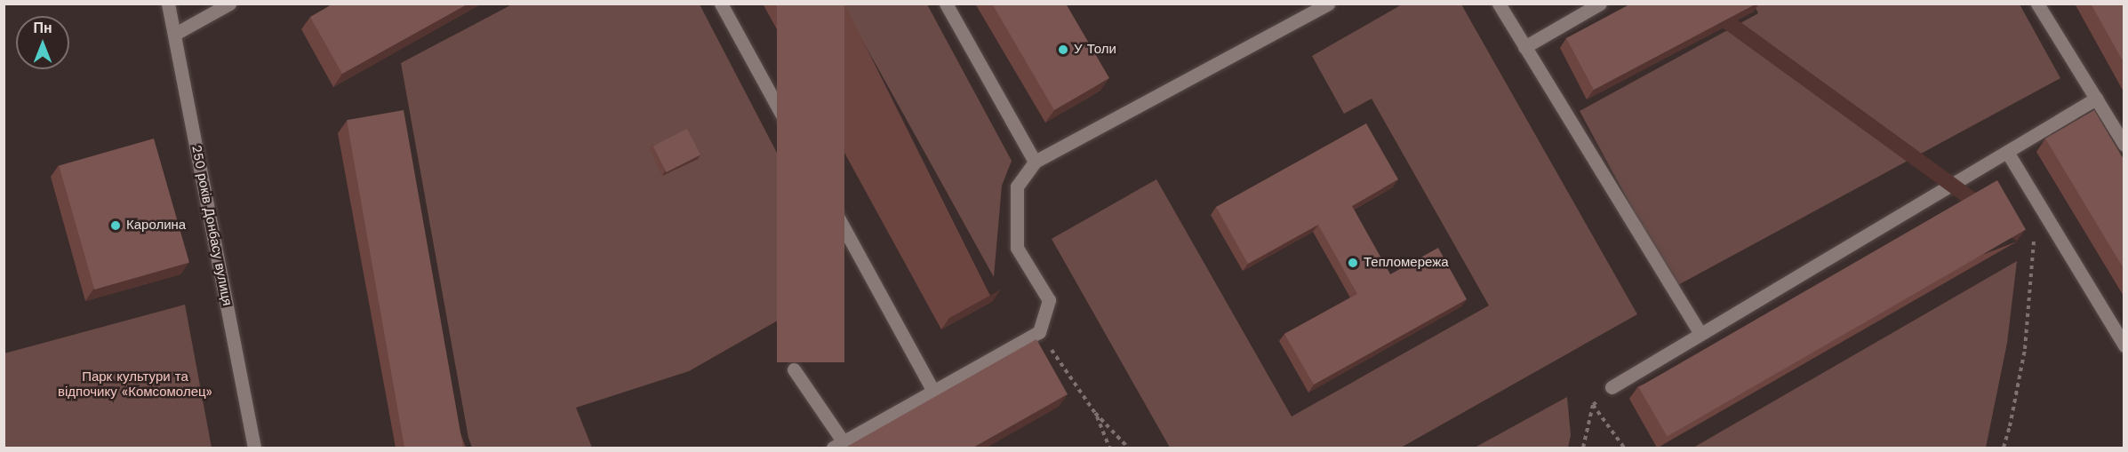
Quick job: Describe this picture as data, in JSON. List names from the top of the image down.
{
  "streets": {
    "street": ["250 років Донбасу вулиця"]
  },
  "parks": ["Парк культури та відпочику «Комсомолец»"],
  "places": ["У Толи", "Каролина", "Тепломережа"],
  "north": "top"
}
